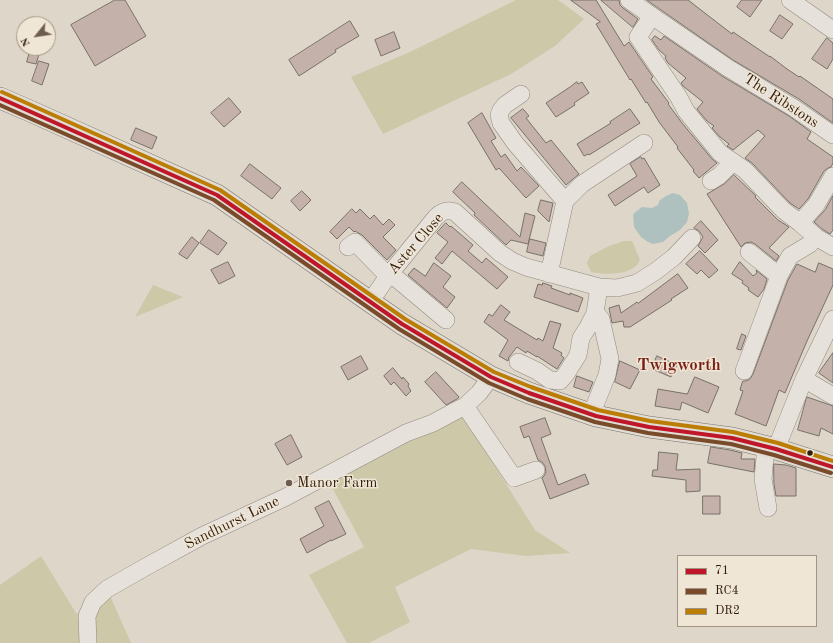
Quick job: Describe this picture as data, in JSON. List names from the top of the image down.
{
  "streets": {
    "street": ["The Ribstons", "Aster Close", "Sandhurst Lane"]
  },
  "districts": ["Twigworth"],
  "places": ["Manor Farm"],
  "lines": ["transit line DR2", "transit line 71", "transit line RC4"],
  "legend": ["71", "RC4", "DR2"],
  "north": "bottom left"
}
